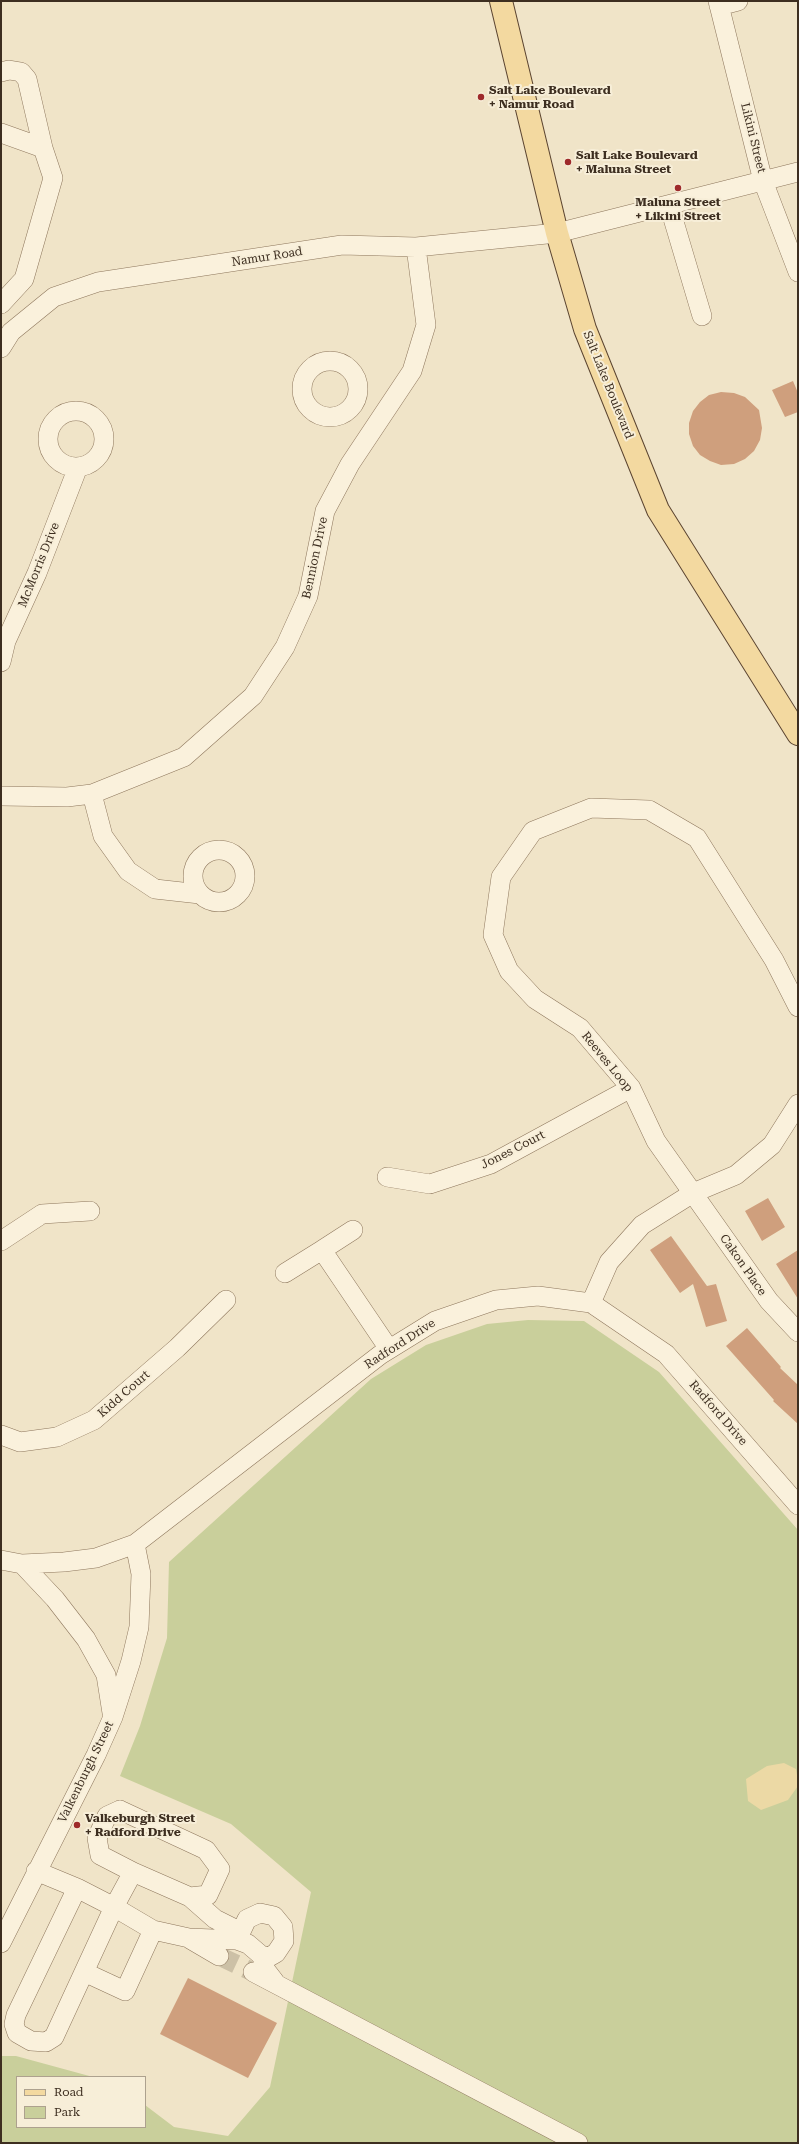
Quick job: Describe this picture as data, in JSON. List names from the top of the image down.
{
  "streets": {
    "main road": ["Salt Lake Boulevard"],
    "street": [
      "Likini Street",
      "Namur Road",
      "Bennion Drive",
      "McMorris Drive",
      "Reeves Loop",
      "Jones Court",
      "Cakon Place",
      "Radford Drive",
      "Kidd Court",
      "Valkenburgh Street"
    ]
  },
  "crossings": [
    ["Likini Street", "Namur Road"],
    ["Namur Road", "Salt Lake Boulevard"],
    ["Namur Road", "Bennion Drive"],
    ["Reeves Loop", "Jones Court"],
    ["Reeves Loop", "Cakon Place"],
    ["Radford Drive", "Valkenburgh Street"]
  ],
  "places": [
    "Salt Lake Boulevard + Namur Road",
    "Salt Lake Boulevard + Maluna Street",
    "Maluna Street + Likini Street",
    "Valkeburgh Street + Radford Drive"
  ],
  "legend": ["Road", "Park"]
}
